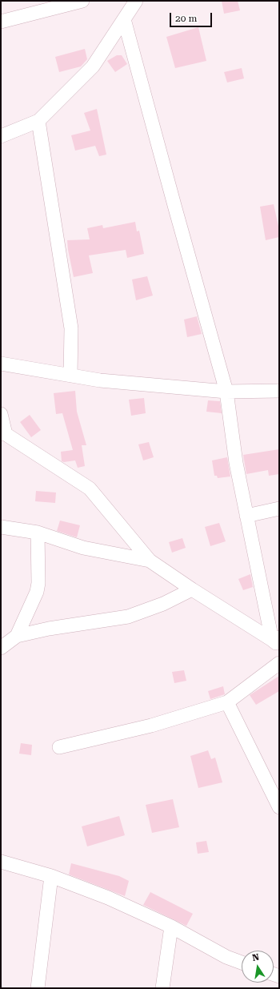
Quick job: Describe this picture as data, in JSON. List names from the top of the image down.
{
  "scale_bar": "20 m",
  "north": "top"
}
